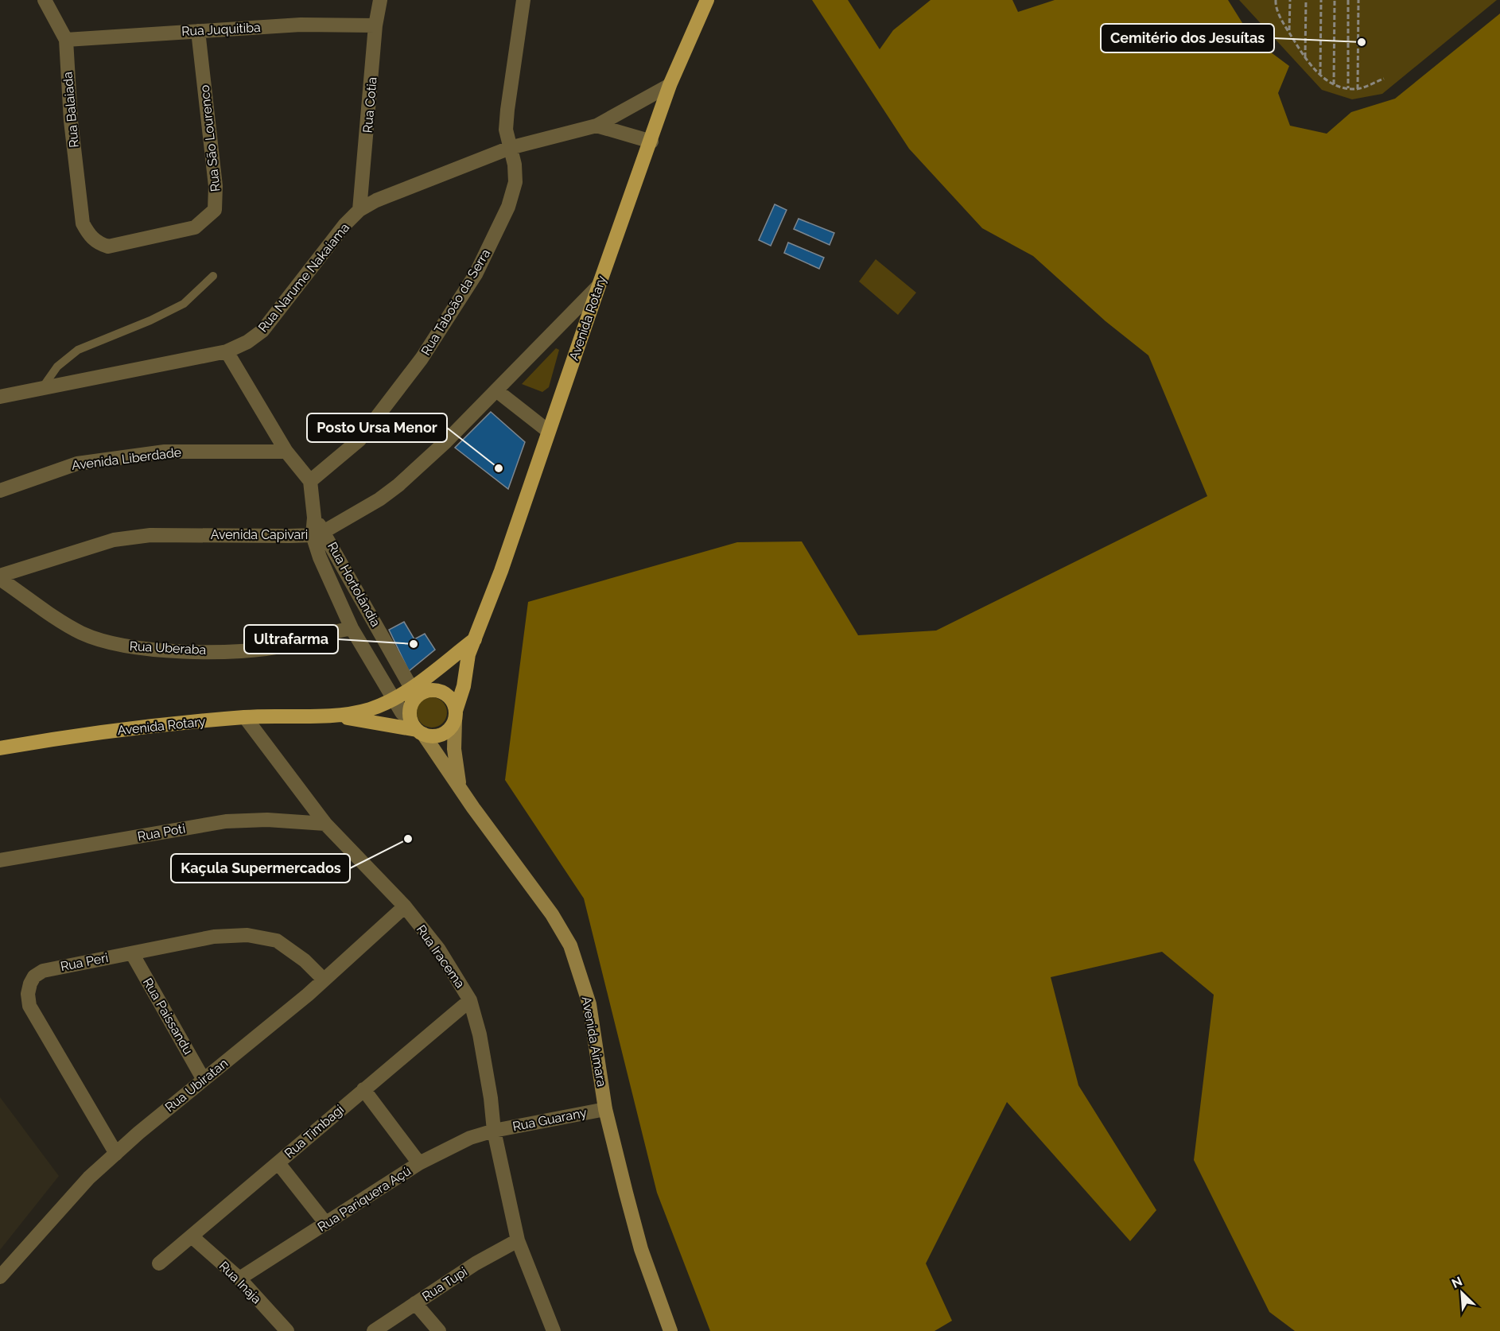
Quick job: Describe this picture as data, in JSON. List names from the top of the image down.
{
  "streets": {
    "main road": ["Avenida Rotary", "Avenida Aimara"],
    "street": [
      "Rua Juquitiba",
      "Rua Cotia",
      "Rua Balaiada",
      "Rua São Lourenco",
      "Rua Narume Nakaiama",
      "Rua Taboão da Serra",
      "Avenida Liberdade",
      "Avenida Capivari",
      "Rua Hortolândia",
      "Rua Uberaba",
      "Rua Poti",
      "Rua Iracema",
      "Rua Peri",
      "Rua Paissandu",
      "Rua Ubiratan",
      "Rua Guarany",
      "Rua Timbagi",
      "Rua Pariquera Açú",
      "Rua Inaja",
      "Rua Tupi"
    ]
  },
  "crossings": [
    ["Rua Juquitiba", "Rua Cotia"],
    ["Rua Juquitiba", "Rua Balaiada"],
    ["Rua Juquitiba", "Rua São Lourenco"],
    ["Rua Cotia", "Rua Narume Nakaiama"],
    ["Rua Balaiada", "Rua São Lourenco"],
    ["Rua Narume Nakaiama", "Rua Taboão da Serra"],
    ["Rua Narume Nakaiama", "Avenida Rotary"],
    ["Avenida Rotary", "Avenida Capivari"],
    ["Avenida Rotary", "Rua Hortolândia"],
    ["Avenida Rotary", "Rua Iracema"],
    ["Avenida Rotary", "Avenida Aimara"],
    ["Avenida Capivari", "Rua Hortolândia"],
    ["Avenida Capivari", "Rua Uberaba"],
    ["Rua Hortolândia", "Rua Uberaba"],
    ["Rua Hortolândia", "Avenida Aimara"],
    ["Rua Poti", "Rua Iracema"],
    ["Rua Iracema", "Rua Ubiratan"],
    ["Rua Iracema", "Rua Guarany"],
    ["Rua Iracema", "Rua Timbagi"],
    ["Rua Iracema", "Rua Pariquera Açú"],
    ["Rua Iracema", "Rua Tupi"],
    ["Rua Peri", "Rua Paissandu"],
    ["Rua Peri", "Rua Ubiratan"],
    ["Rua Paissandu", "Rua Ubiratan"],
    ["Avenida Aimara", "Rua Guarany"],
    ["Rua Guarany", "Rua Pariquera Açú"],
    ["Rua Timbagi", "Rua Inaja"],
    ["Rua Pariquera Açú", "Rua Inaja"]
  ],
  "places": [
    "Cemitério dos Jesuítas",
    "Posto Ursa Menor",
    "Ultrafarma",
    "Kaçula Supermercados"
  ],
  "north": "top left"
}
